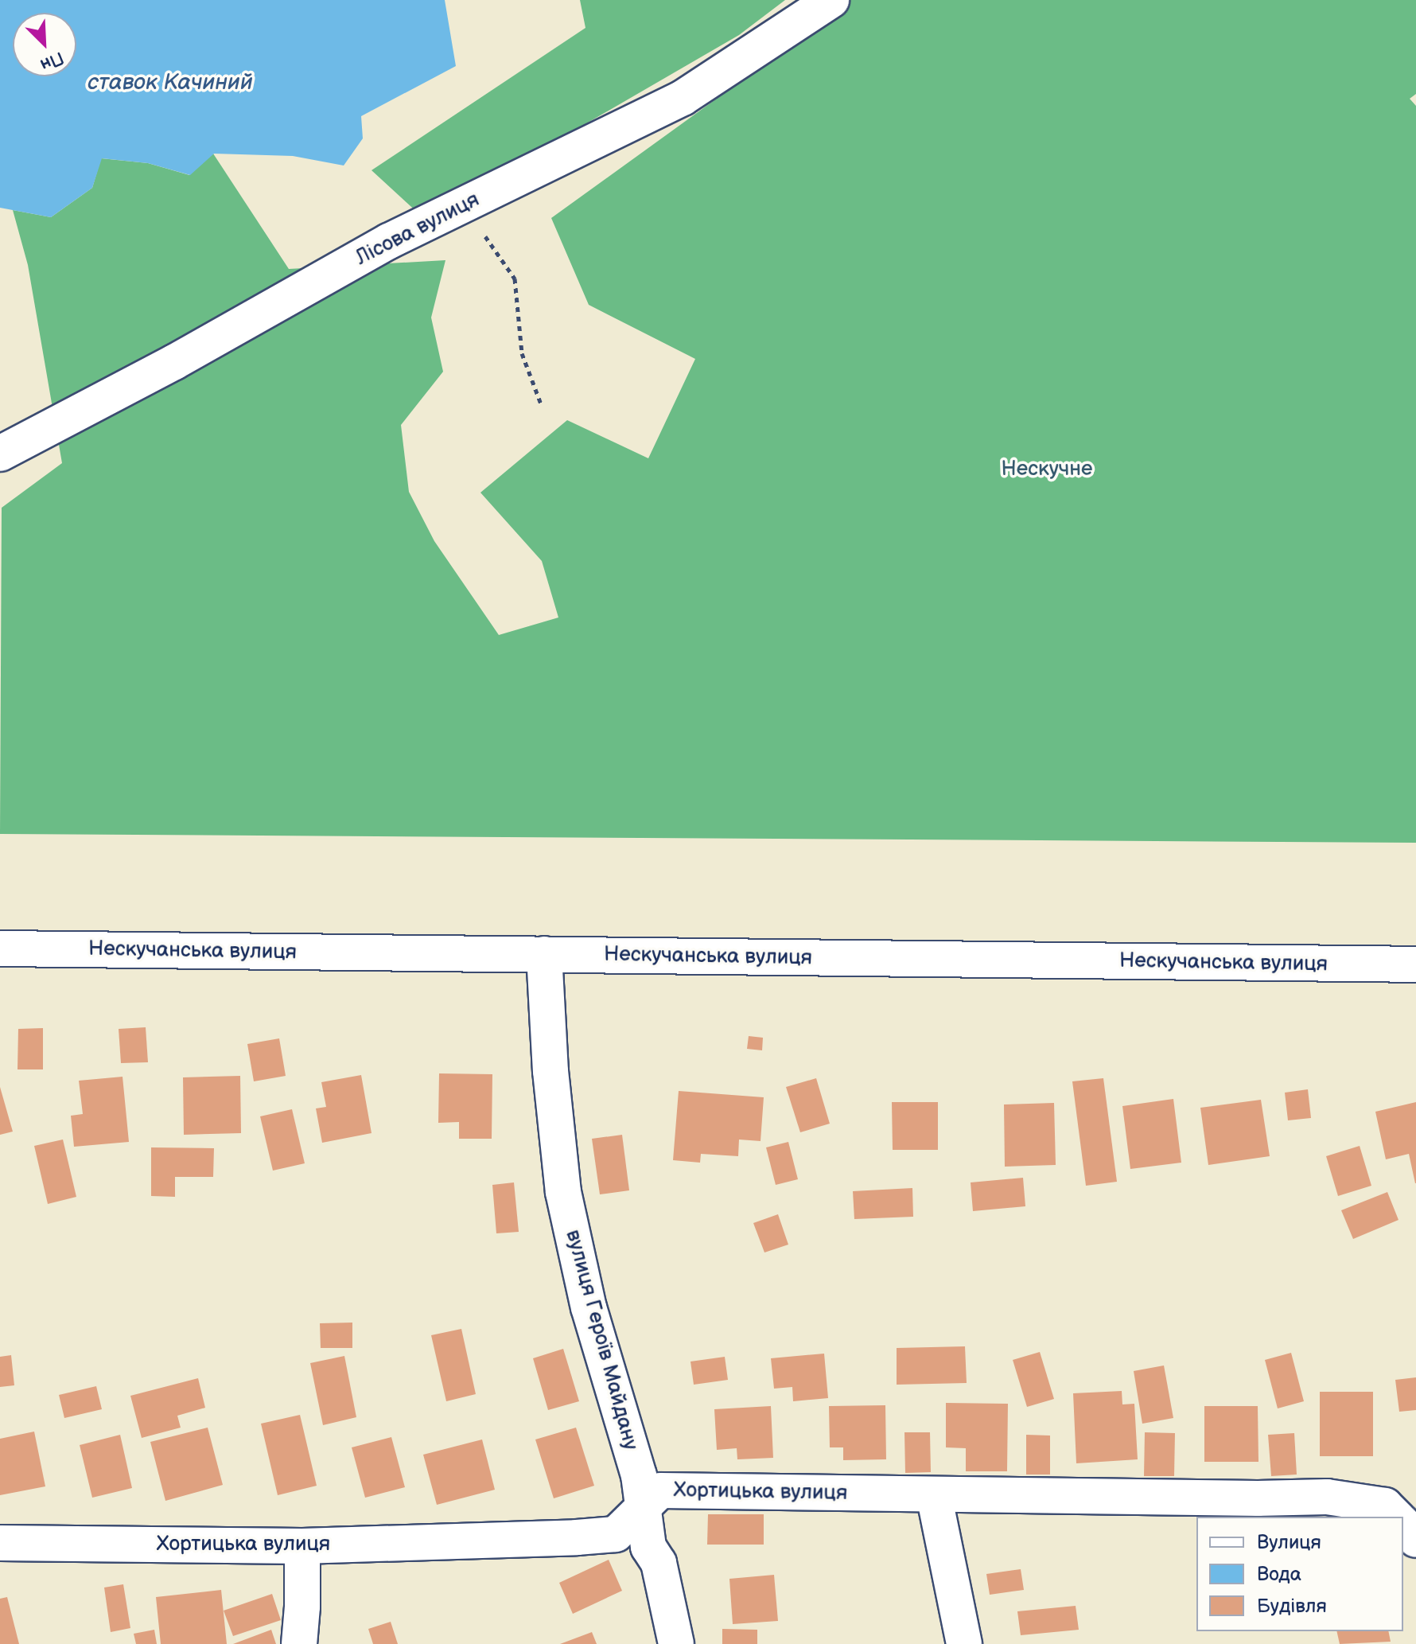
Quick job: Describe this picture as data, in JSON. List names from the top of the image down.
{
  "streets": {
    "street": [
      "Лісова вулиця",
      "Нескучанська вулиця",
      "вулиця Героїв Майдану",
      "Хортицька вулиця"
    ]
  },
  "crossings": [
    ["Нескучанська вулиця", "вулиця Героїв Майдану"],
    ["вулиця Героїв Майдану", "Хортицька вулиця"]
  ],
  "water": ["ставок Качиний"],
  "parks": ["Нескучне"],
  "legend": ["Вулиця", "Вода", "Будівля"],
  "north": "bottom right"
}
